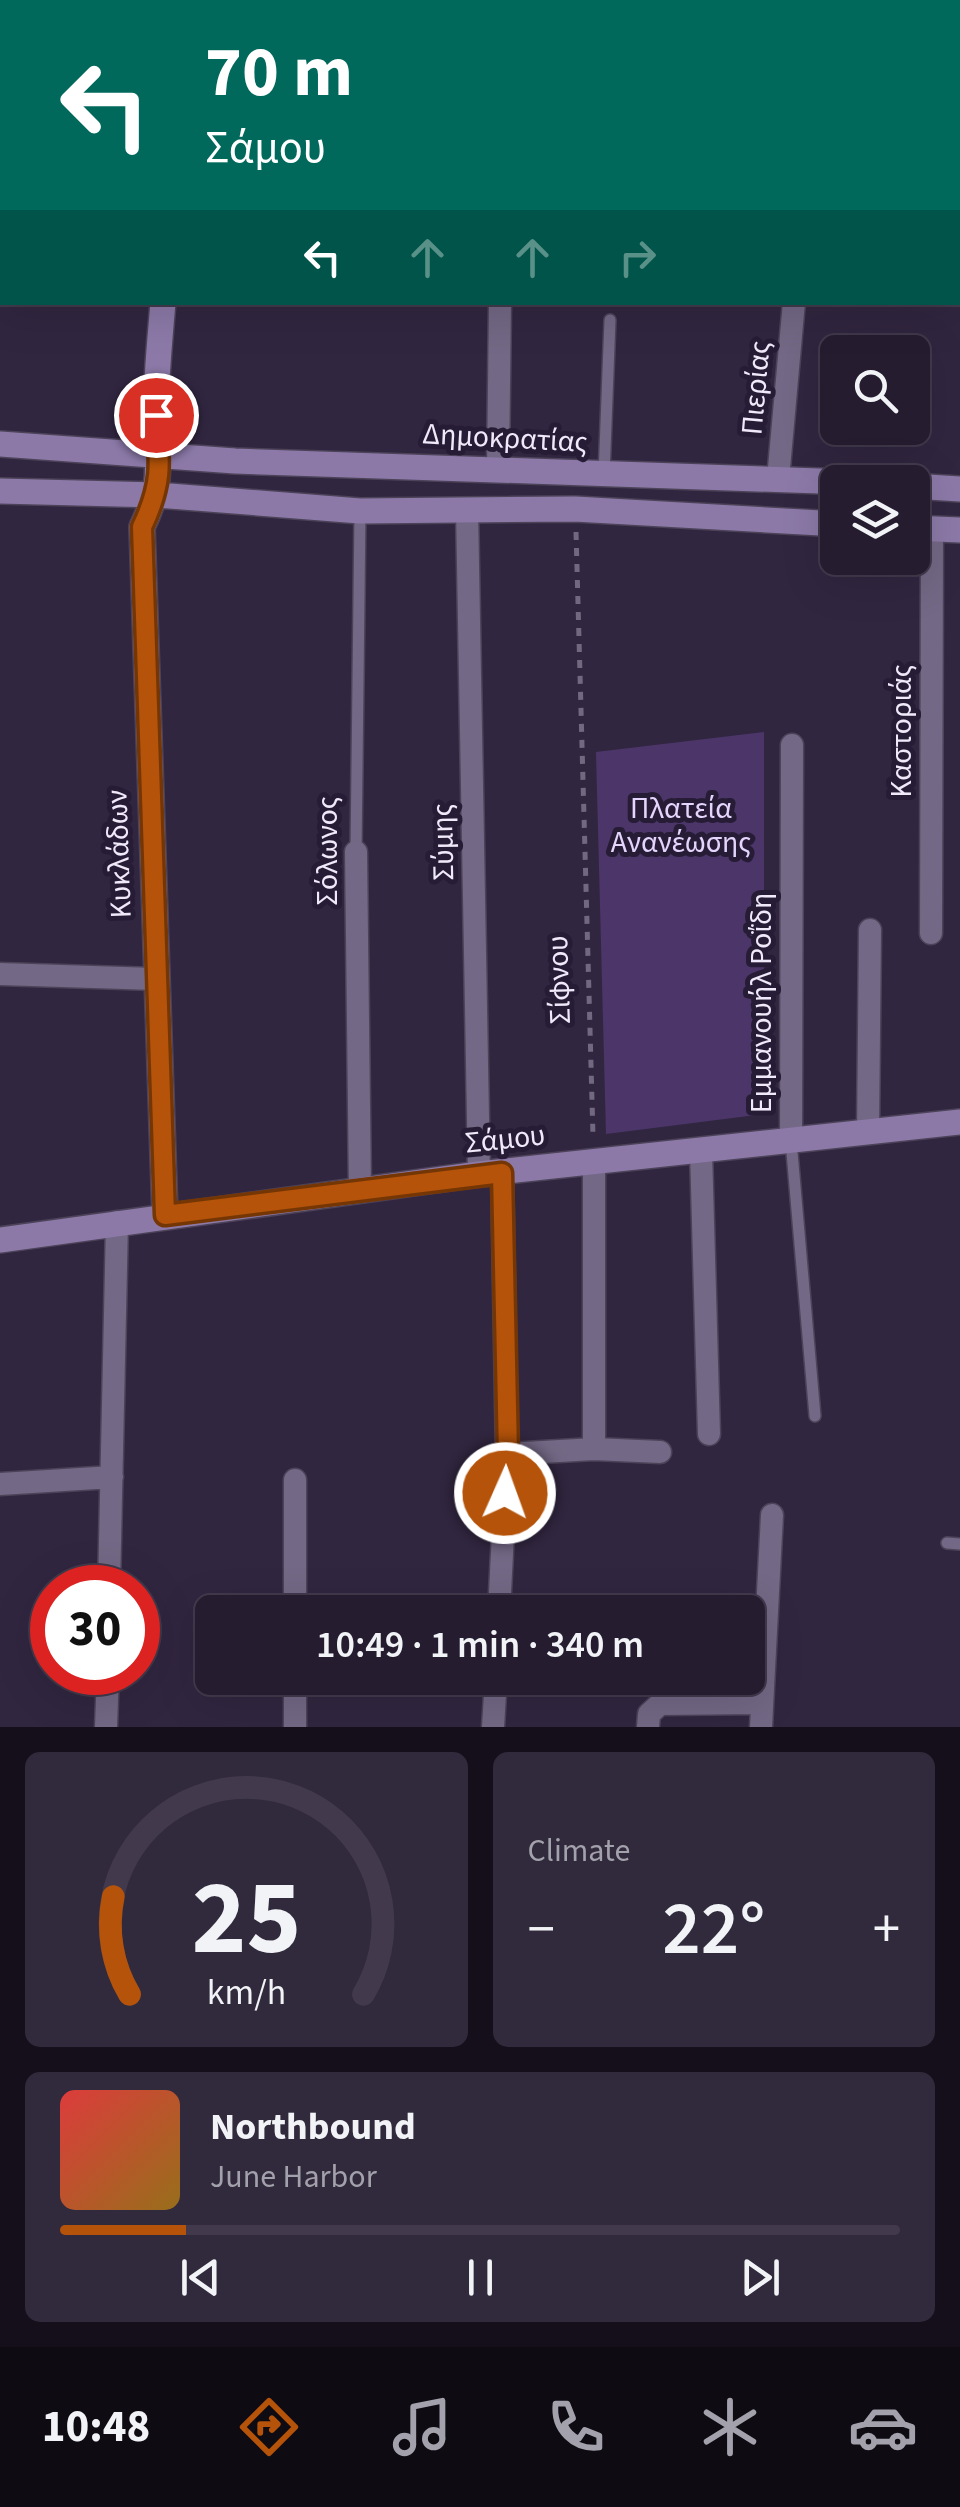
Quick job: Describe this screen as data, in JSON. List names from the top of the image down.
{
  "streets": {
    "street": [
      "Πιερίας",
      "Δημοκρατίας",
      "Καστοριάς",
      "Σύμης",
      "Σόλωνος",
      "Κυκλάδων",
      "Εμμανουήλ Ροΐδη",
      "Σάμου"
    ],
    "path": ["Σίφνου"]
  },
  "crossings": [
    ["Πιερίας", "Δημοκρατίας"],
    ["Σύμης", "Σάμου"],
    ["Σόλωνος", "Σάμου"],
    ["Κυκλάδων", "Σάμου"],
    ["Σίφνου", "Σάμου"],
    ["Εμμανουήλ Ροΐδη", "Σάμου"]
  ],
  "parks": ["Πλατεία Ανανέωσης"],
  "page": {
    "turn": ["70 m", "Σάμου"],
    "limit": "30",
    "trip": "10:49 · 1 min · 340 m",
    "tile": "Climate",
    "heat": ["−", "22°", "+"],
    "song": ["Northbound", "June Harbor"],
    "tabs": "10:48",
    "gauge": ["25", "km/h"]
  }
}
